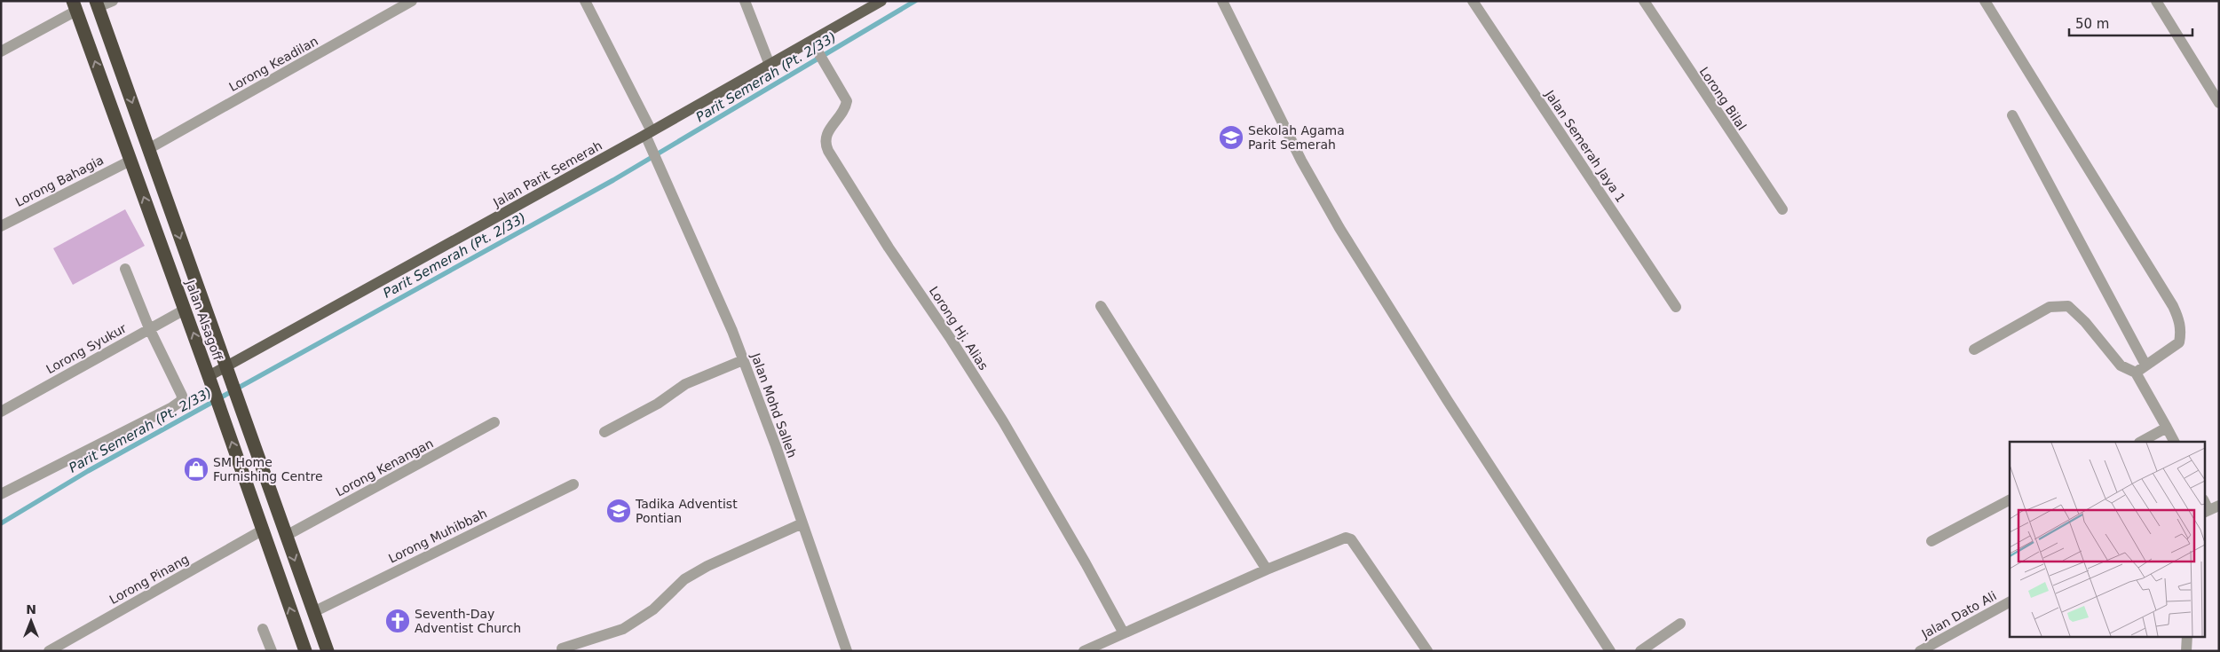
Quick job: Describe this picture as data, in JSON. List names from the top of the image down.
{
  "streets": {
    "highway": ["Jalan Alsagoff"],
    "main road": ["Jalan Parit Semerah"],
    "street": [
      "Lorong Keadilan",
      "Lorong Bilal",
      "Jalan Semerah Jaya 1",
      "Lorong Bahagia",
      "Lorong Hj. Alias",
      "Lorong Syukur",
      "Jalan Mohd Salleh",
      "Lorong Kenangan",
      "Lorong Muhibbah",
      "Lorong Pinang",
      "Jalan Dato Ali"
    ]
  },
  "crossings": [
    ["Lorong Keadilan", "Jalan Alsagoff"],
    ["Jalan Parit Semerah", "Jalan Alsagoff"],
    ["Jalan Parit Semerah", "Lorong Hj. Alias"],
    ["Jalan Parit Semerah", "Jalan Mohd Salleh"],
    ["Lorong Bahagia", "Jalan Alsagoff"],
    ["Jalan Alsagoff", "Lorong Syukur"],
    ["Jalan Alsagoff", "Lorong Kenangan"],
    ["Jalan Alsagoff", "Lorong Muhibbah"],
    ["Jalan Alsagoff", "Lorong Pinang"]
  ],
  "water": ["Parit Semerah (Pt. 2/33)"],
  "places": {
    "school or university": ["Sekolah Agama Parit Semerah", "Tadika Adventist Pontian"],
    "shop": ["SM Home Furnishing Centre"],
    "church": ["Seventh-Day Adventist Church"]
  },
  "scale_bar": "50 m",
  "north": "top"
}
